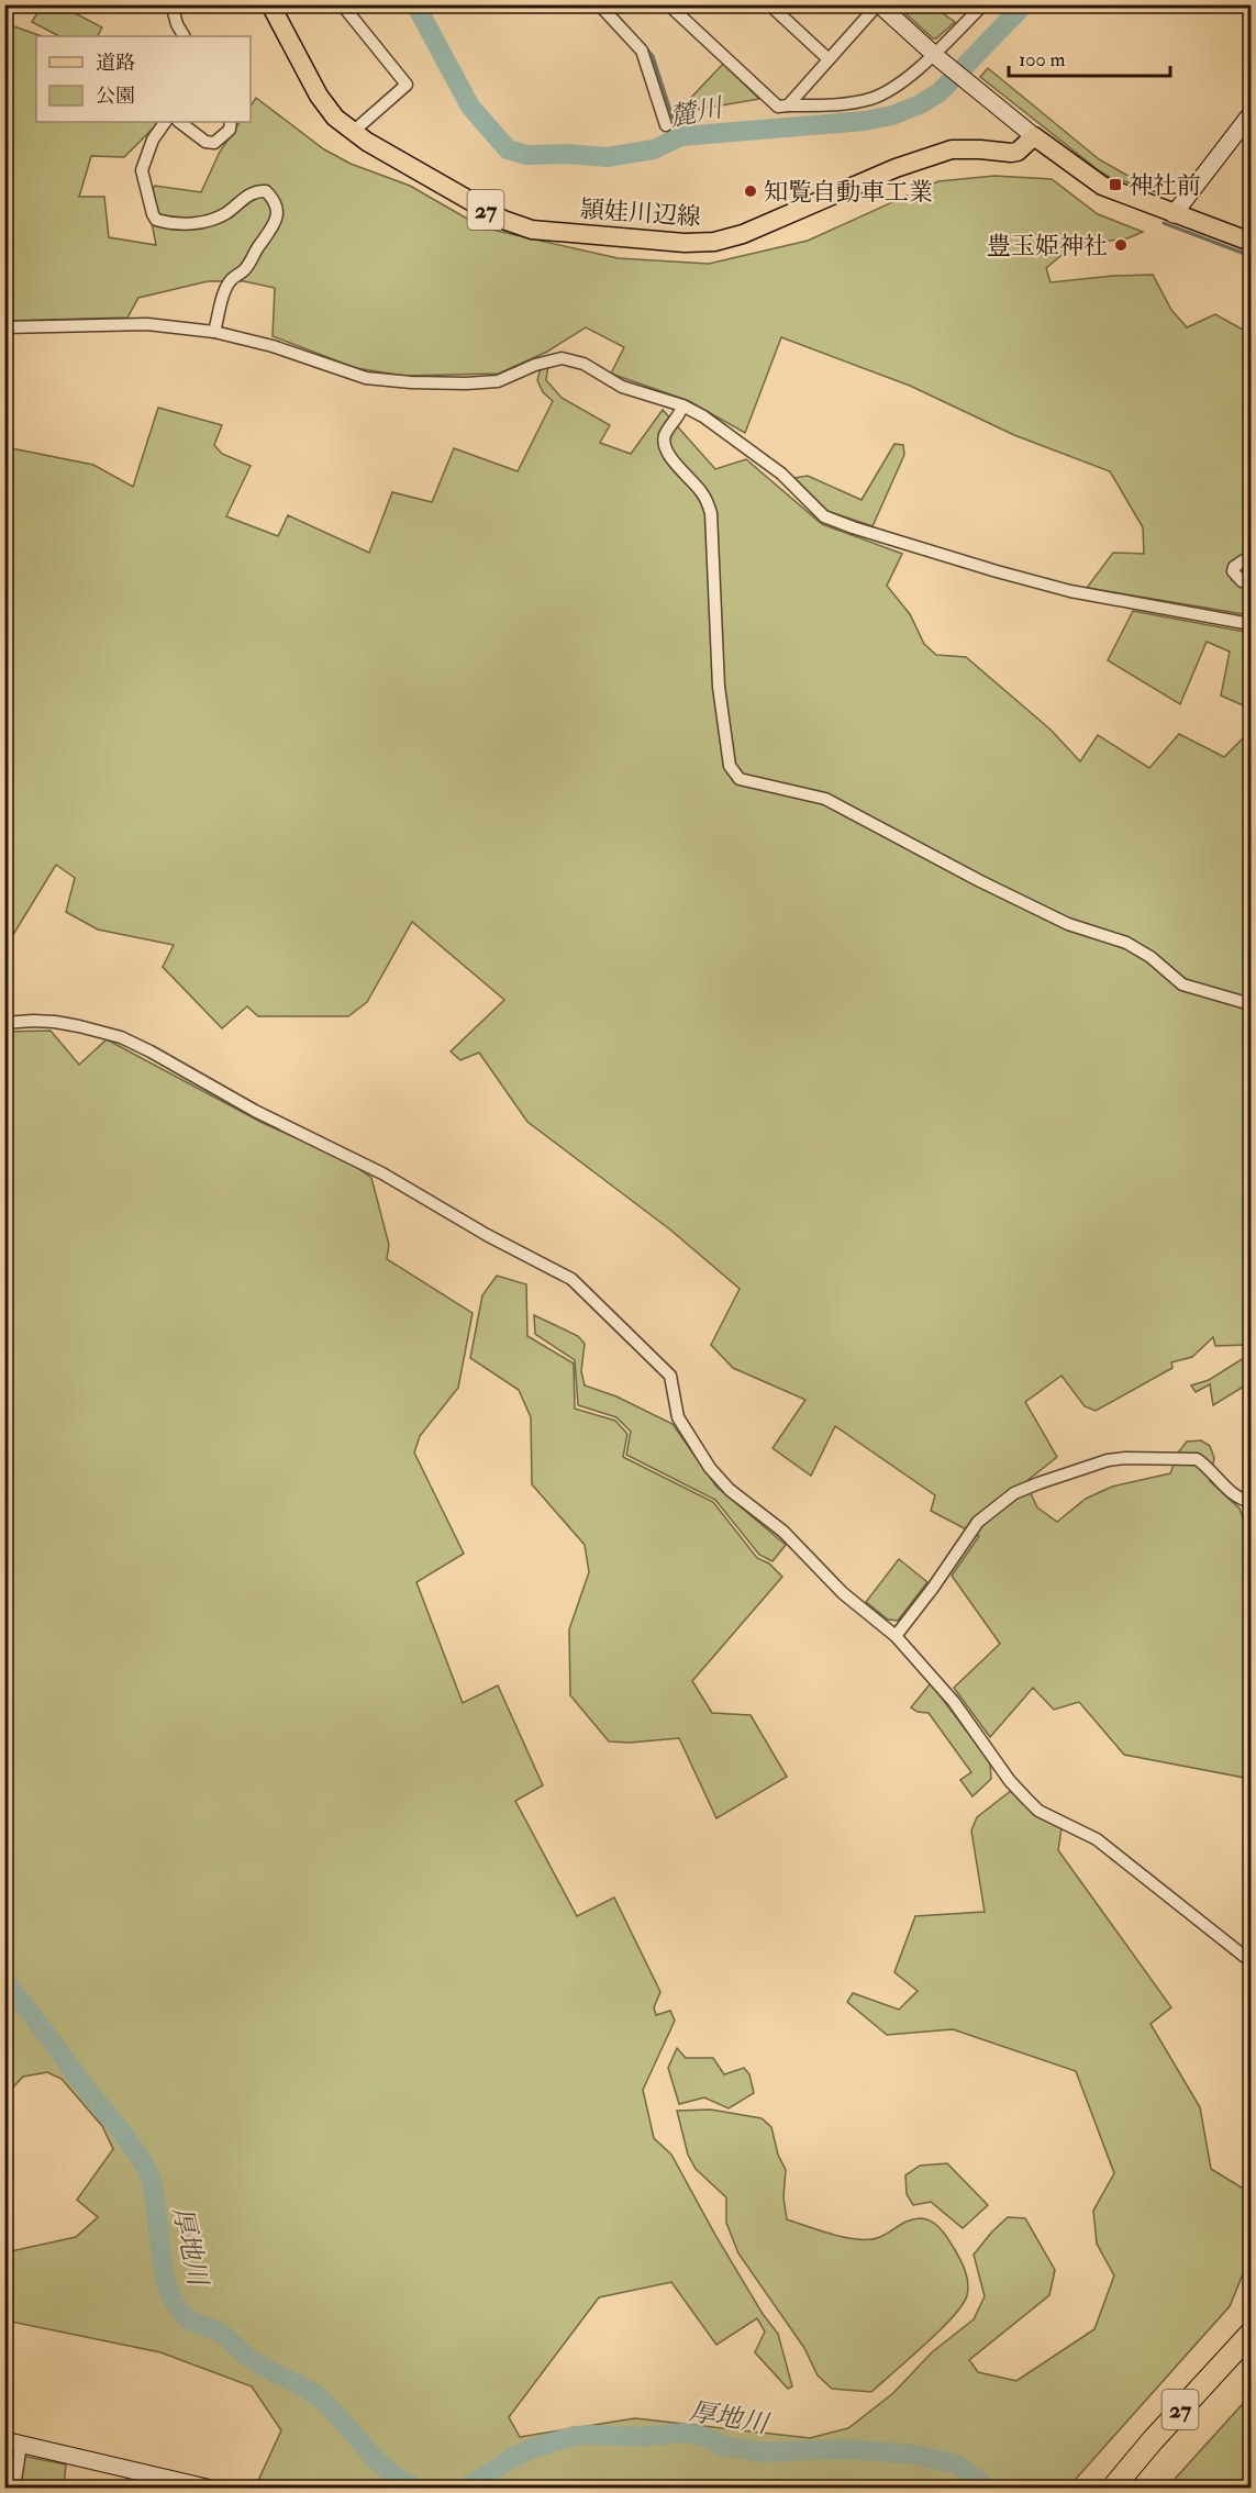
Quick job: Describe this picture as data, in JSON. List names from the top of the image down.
{
  "streets": {
    "highway": ["27"],
    "main road": ["頴娃川辺線"]
  },
  "water": ["麓川", "厚地川"],
  "places": {
    "transit": ["神社前"],
    "other": ["知覧自動車工業", "豊玉姫神社"]
  },
  "legend": ["道路", "公園"],
  "scale_bar": "100 m"
}
